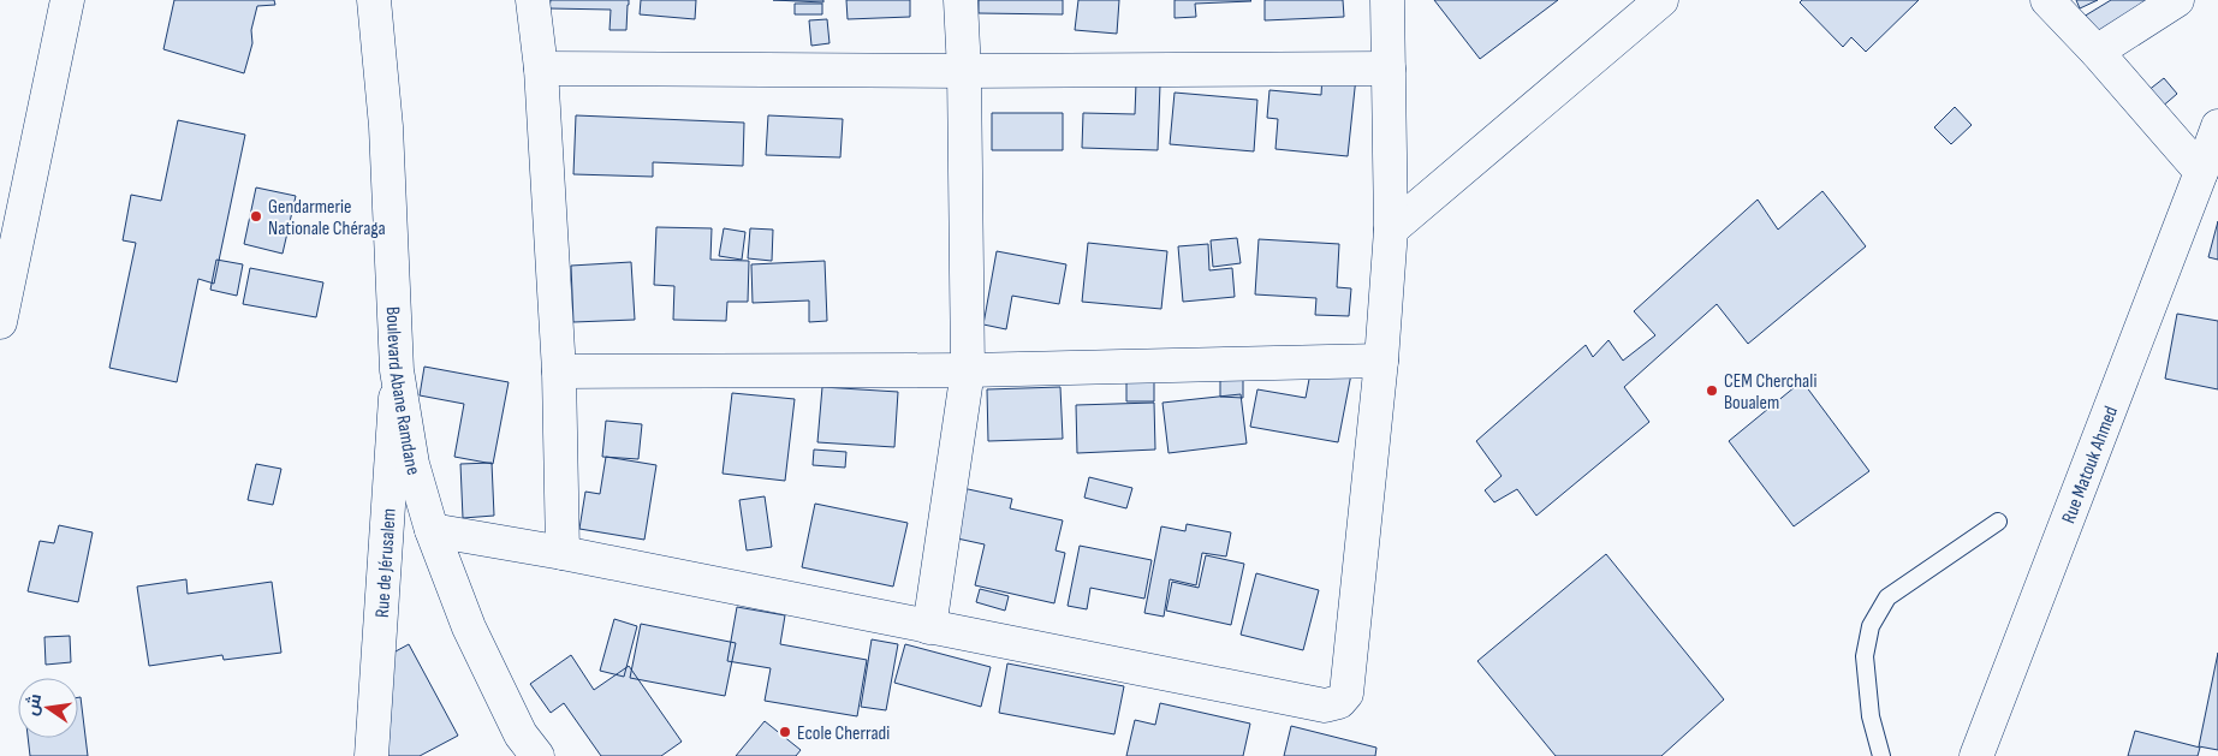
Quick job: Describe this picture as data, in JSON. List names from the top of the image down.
{
  "streets": {
    "main road": ["Boulevard Abane Ramdane", "Rue Matouk Ahmed", "Rue de Jérusalem"]
  },
  "crossings": [
    ["Boulevard Abane Ramdane", "Rue de Jérusalem"]
  ],
  "places": ["Gendarmerie Nationale Chéraga", "CEM Cherchali Boualem", "Ecole Cherradi"],
  "north": "left"
}
